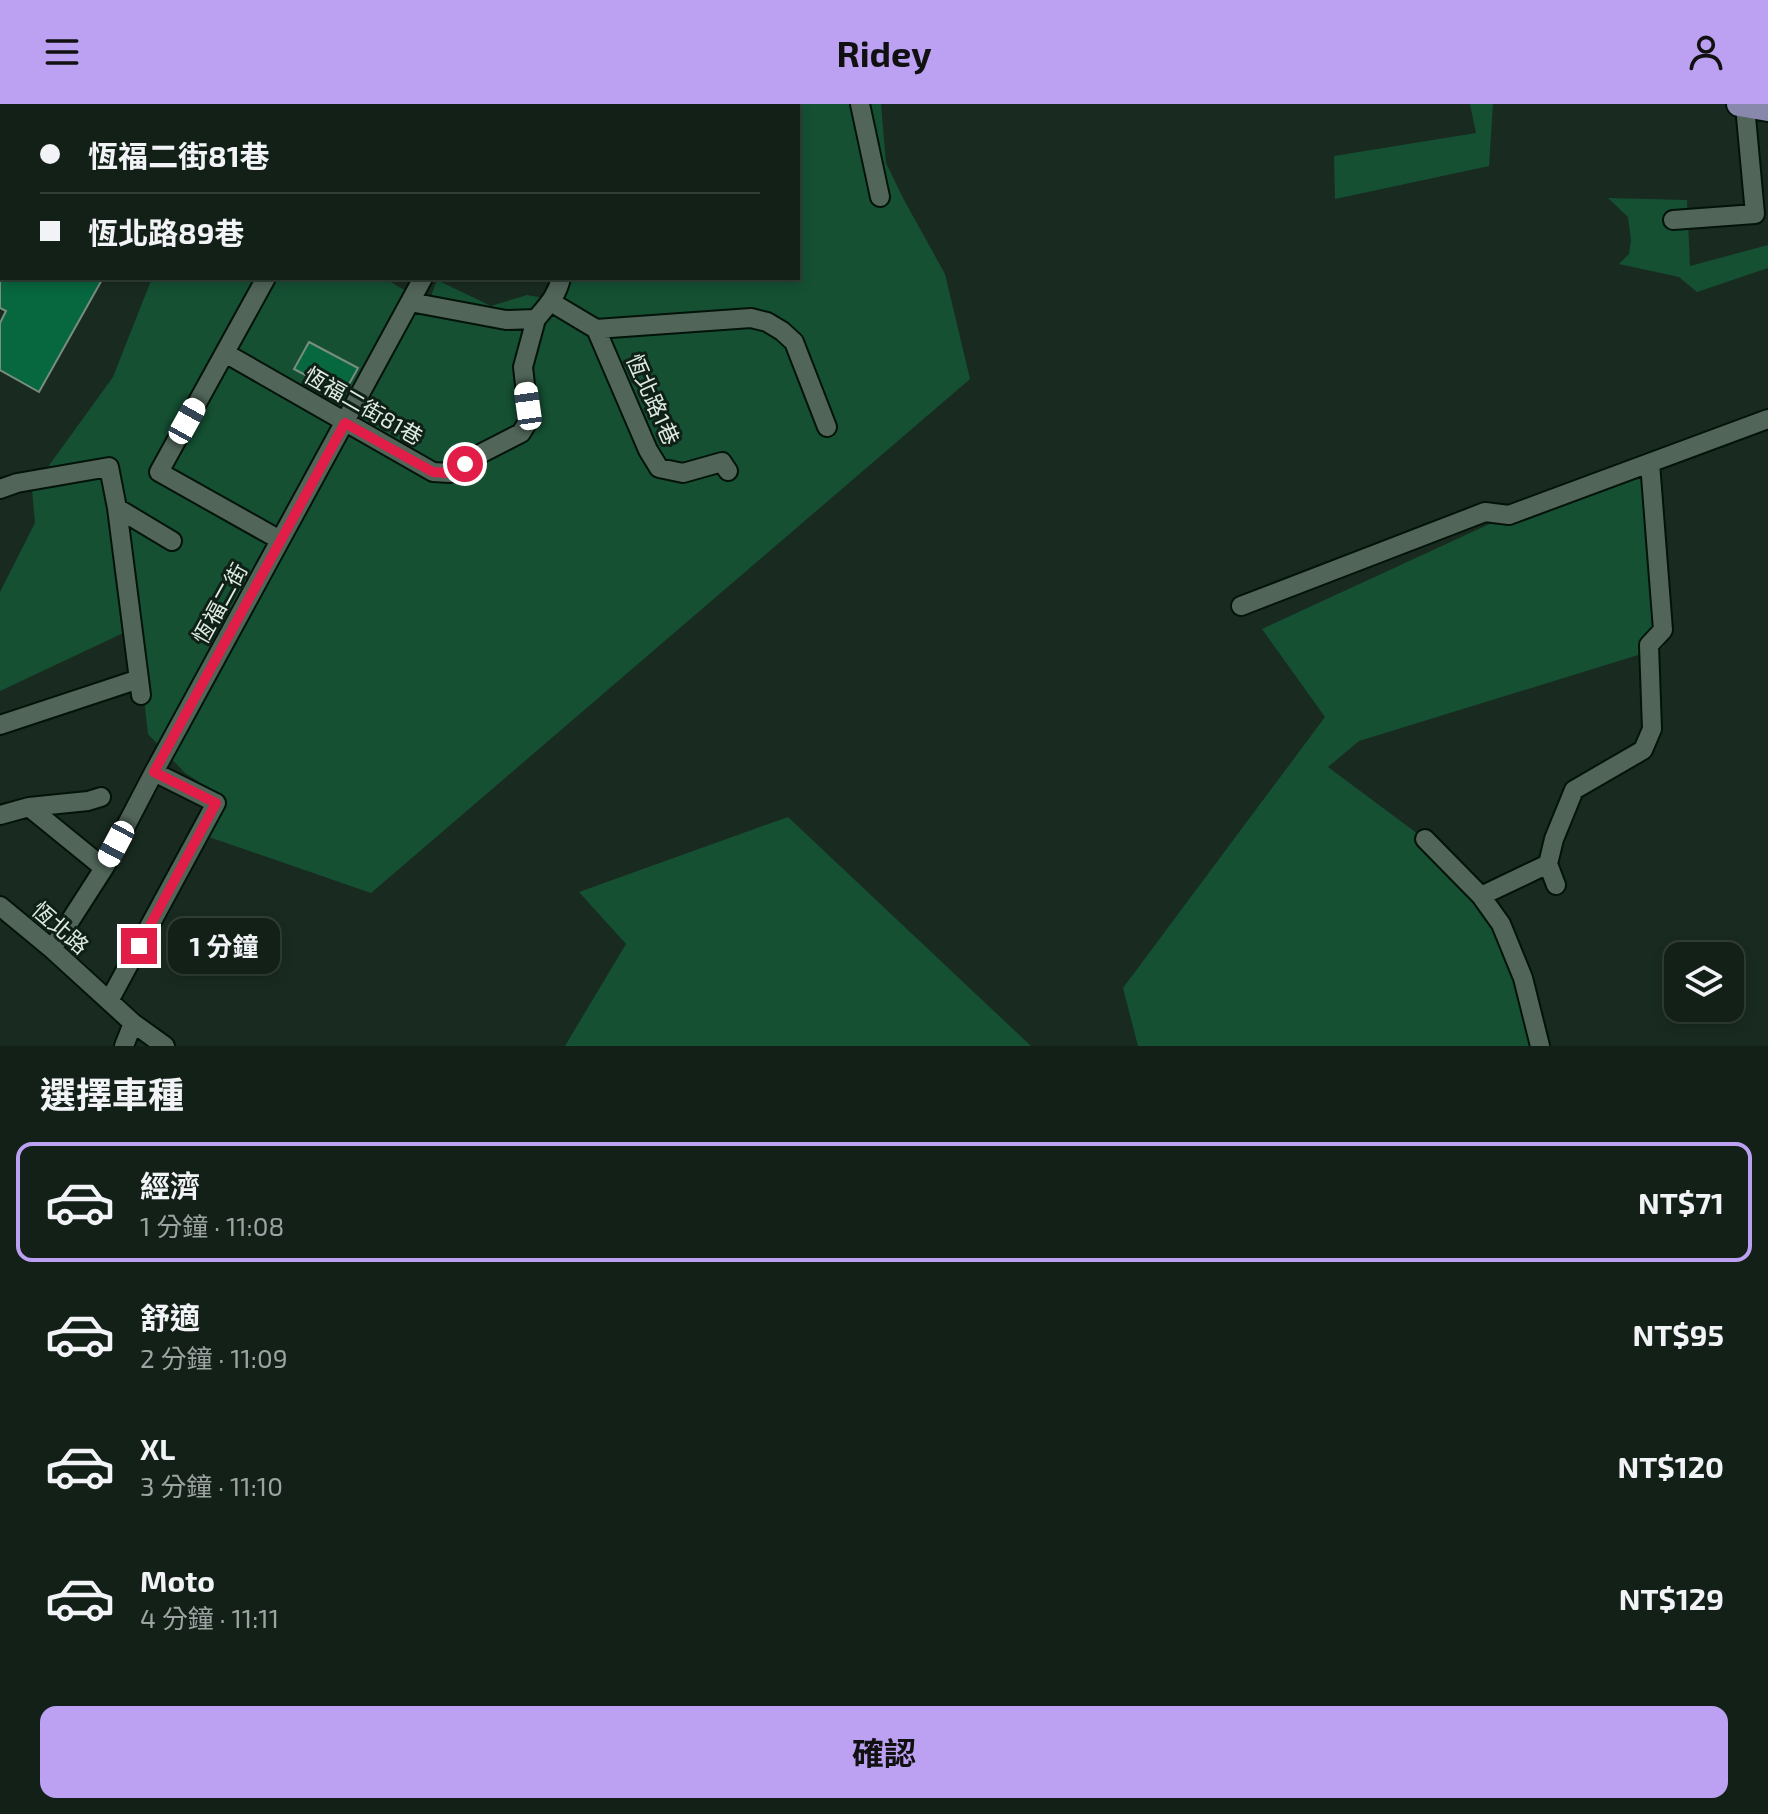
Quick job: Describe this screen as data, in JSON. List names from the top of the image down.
{
  "streets": {
    "street": [
      "恆北路1巷",
      "恆福二街81巷",
      "恆福二街",
      "恆北路"
    ]
  },
  "crossings": [
    ["恆福二街81巷", "恆福二街"],
    ["恆福二街", "恆北路"]
  ],
  "page": {
    "header": "Ridey",
    "banner": ["恆福二街81巷", "恆北路89巷"],
    "bubble": "1 分鐘",
    "heading": "選擇車種",
    "list": [
      {
        "name": "經濟",
        "note": "1 分鐘 · 11:08",
        "value": "NT$71"
      },
      {
        "name": "舒適",
        "note": "2 分鐘 · 11:09",
        "value": "NT$95"
      },
      {
        "name": "XL",
        "note": "3 分鐘 · 11:10",
        "value": "NT$120"
      },
      {
        "name": "Moto",
        "note": "4 分鐘 · 11:11",
        "value": "NT$129"
      }
    ],
    "buttons": "確認"
  }
}
